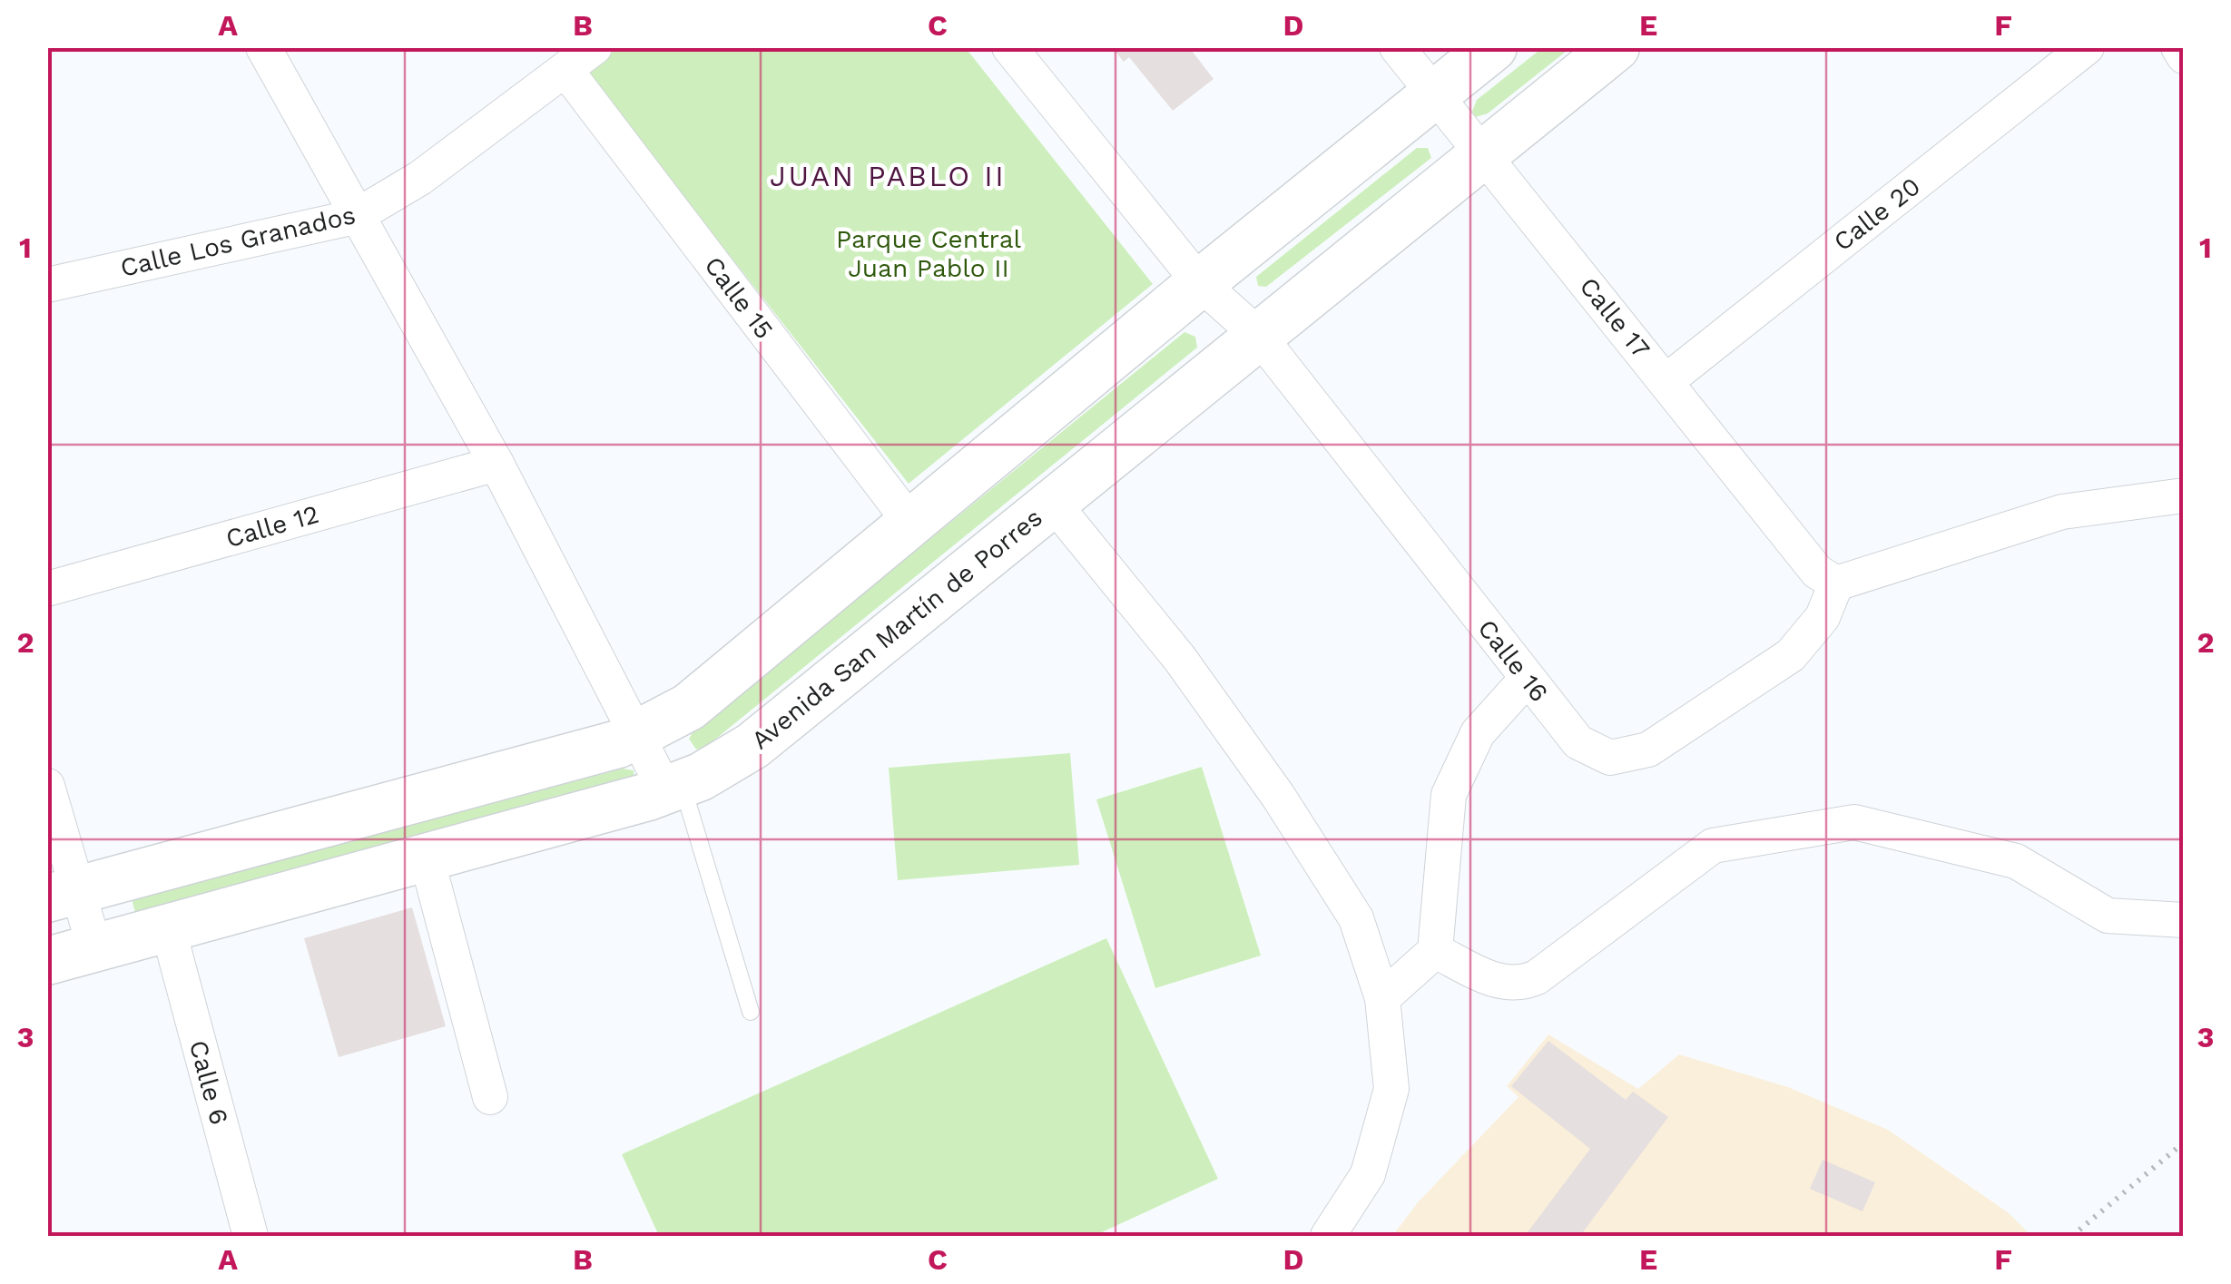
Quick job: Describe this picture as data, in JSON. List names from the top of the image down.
{
  "streets": {
    "main road": ["Avenida San Martín de Porres"],
    "street": [
      "Calle 20",
      "Calle Los Granados",
      "Calle 15",
      "Calle 17",
      "Calle 12",
      "Calle 16",
      "Calle 6"
    ]
  },
  "crossings": [
    ["Calle 20", "Calle 17"],
    ["Calle Los Granados", "Calle 15"],
    ["Calle 17", "Avenida San Martín de Porres"],
    ["Calle 17", "Calle 16"],
    ["Avenida San Martín de Porres", "Calle 16"],
    ["Avenida San Martín de Porres", "Calle 6"]
  ],
  "districts": ["JUAN PABLO II"],
  "parks": ["Parque Central Juan Pablo II"],
  "grid": {
    "columns": [
      "A",
      "B",
      "C",
      "D",
      "E",
      "F"
    ],
    "rows": ["1", "2", "3"]
  }
}
